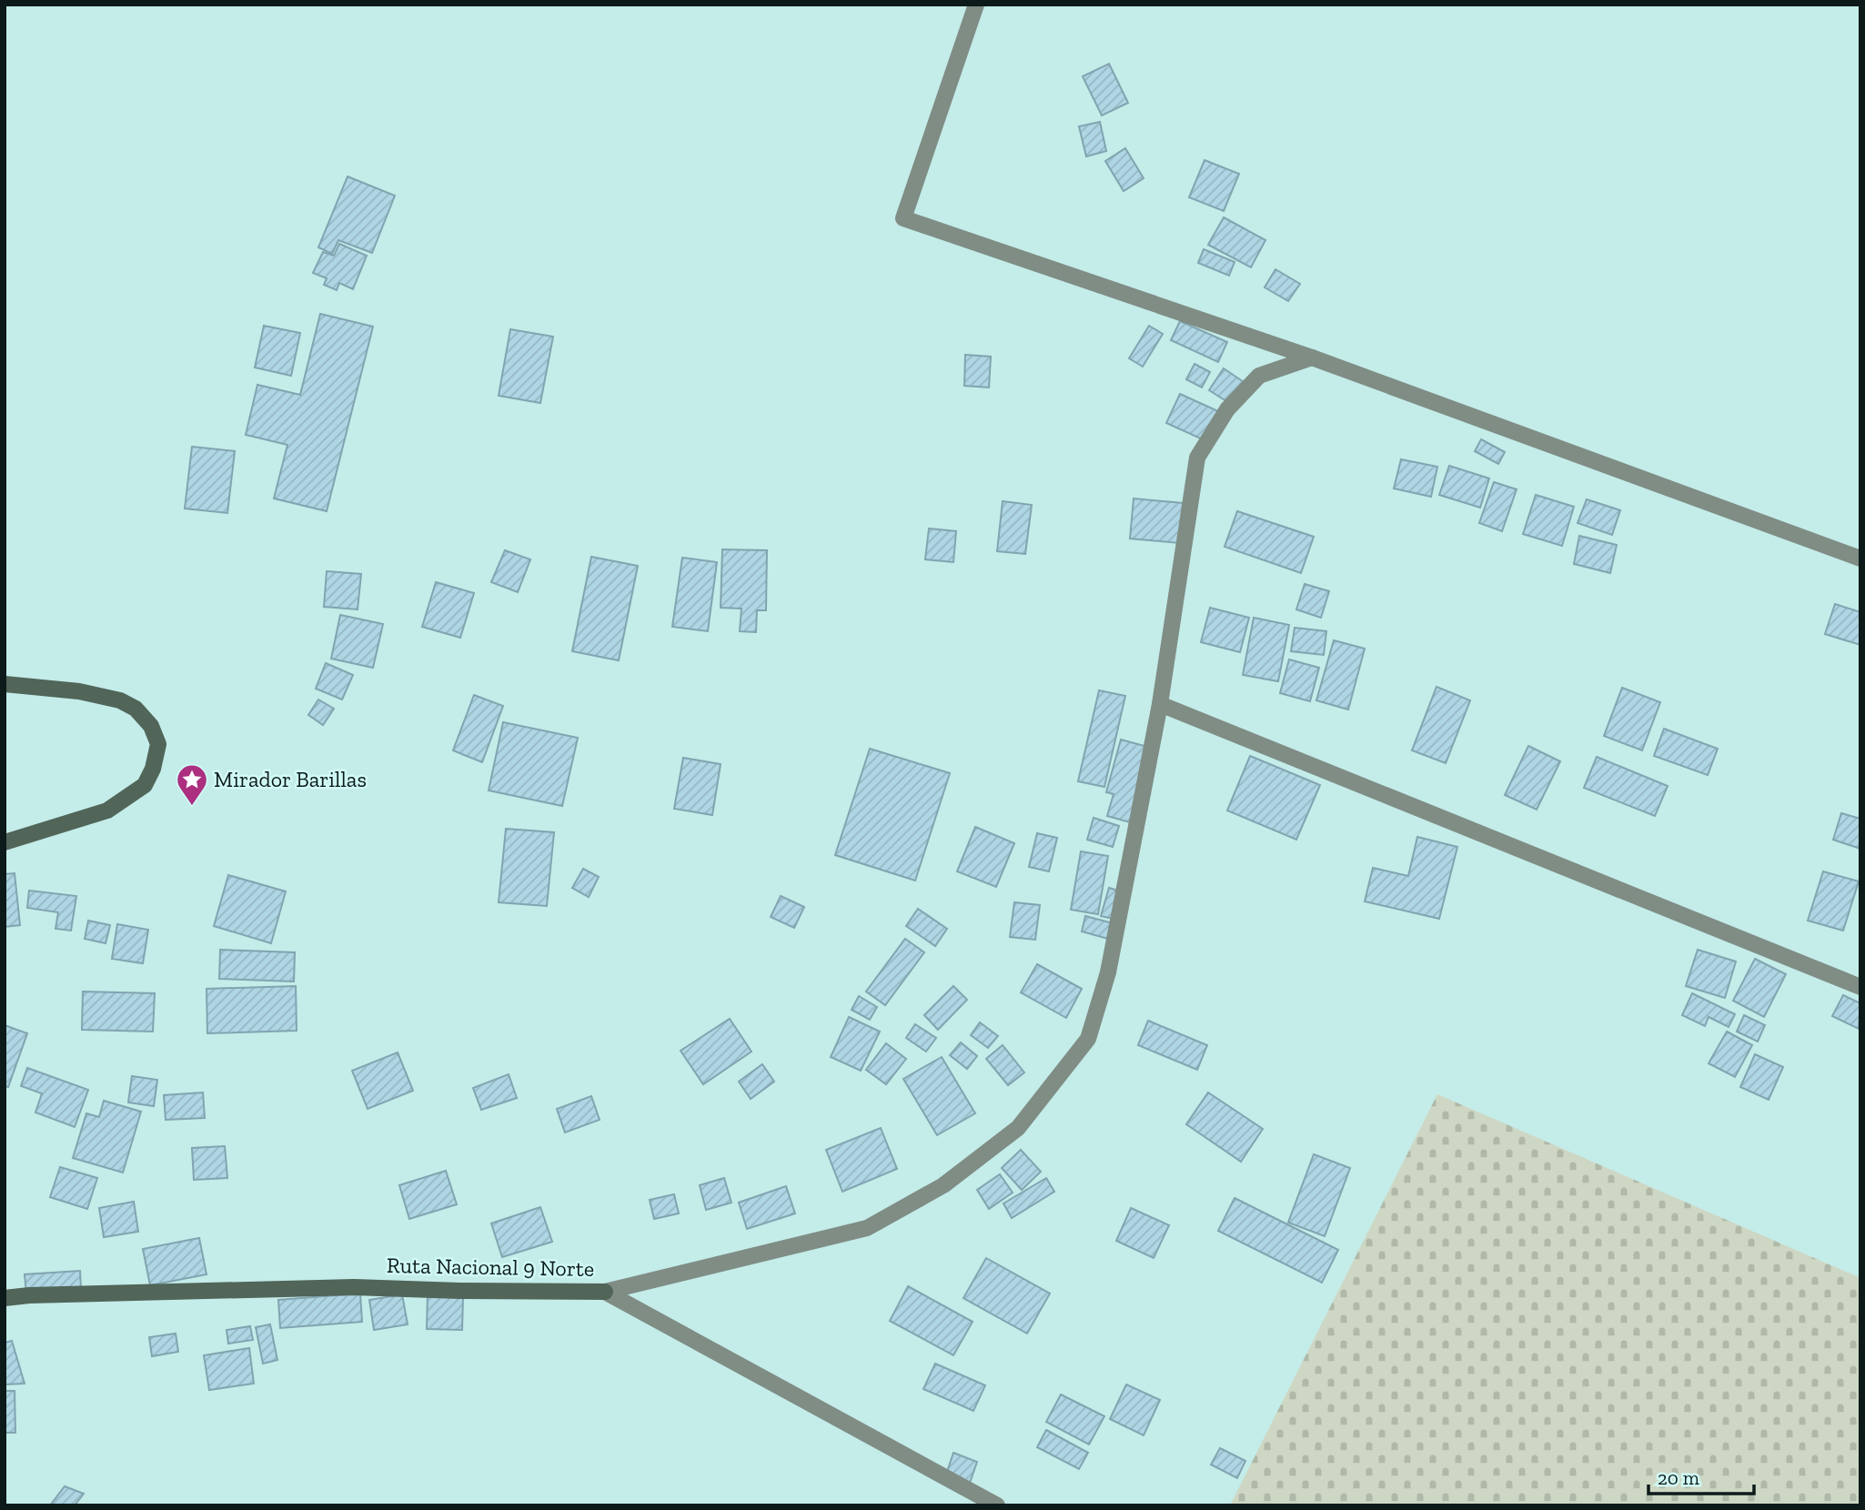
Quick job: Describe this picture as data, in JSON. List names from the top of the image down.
{
  "streets": {
    "main road": ["Ruta Nacional 9 Norte"]
  },
  "places": {
    "place": ["Mirador Barillas"]
  },
  "scale_bar": "20 m"
}
